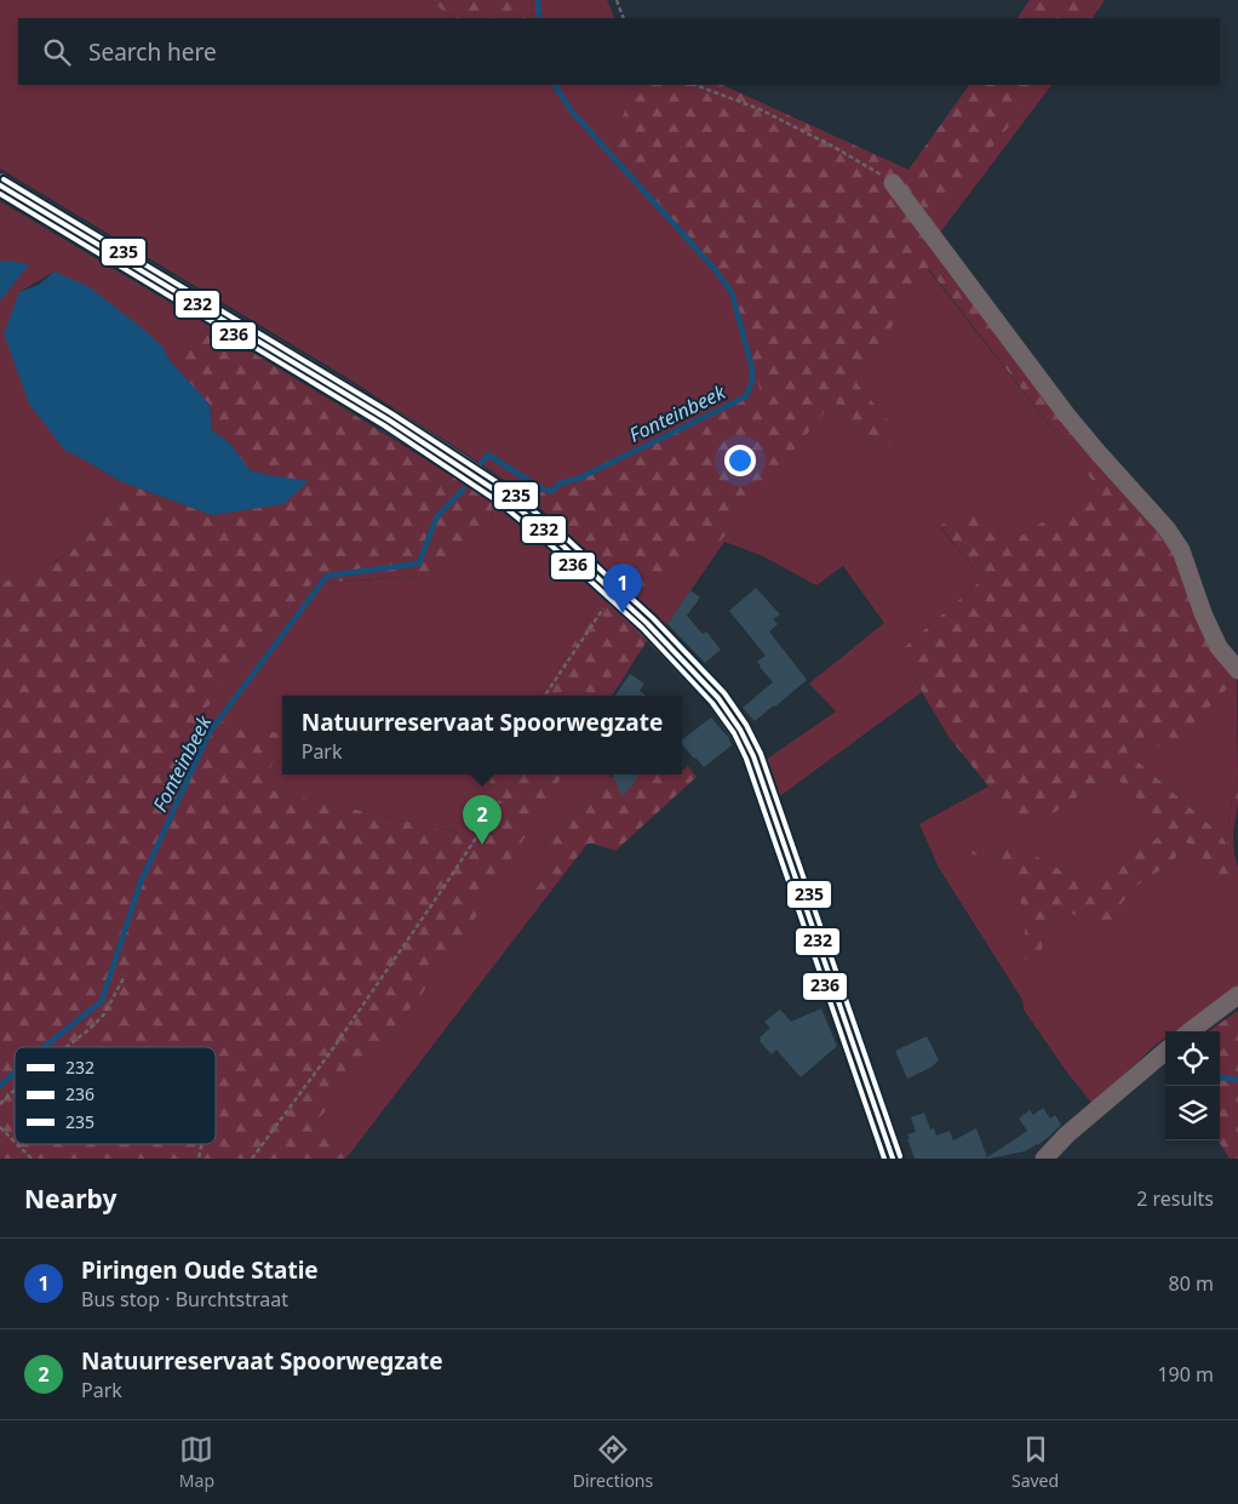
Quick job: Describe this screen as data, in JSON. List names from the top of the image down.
{
  "water": ["Fonteinbeek"],
  "lines": ["transit line 235", "transit line 232", "transit line 236"],
  "legend": ["232", "236", "235"],
  "page": {
    "search": "Search here",
    "pins": ["1", "2"],
    "popup": ["Natuurreservaat Spoorwegzate", "Park"],
    "heading": ["Nearby", "2 results"],
    "list": [
      {
        "mark": "1",
        "name": "Piringen Oude Statie",
        "note": "Bus stop · Burchtstraat",
        "value": "80 m"
      },
      {
        "mark": "2",
        "name": "Natuurreservaat Spoorwegzate",
        "note": "Park",
        "value": "190 m"
      }
    ],
    "nav": ["Map", "Directions", "Saved"]
  }
}
